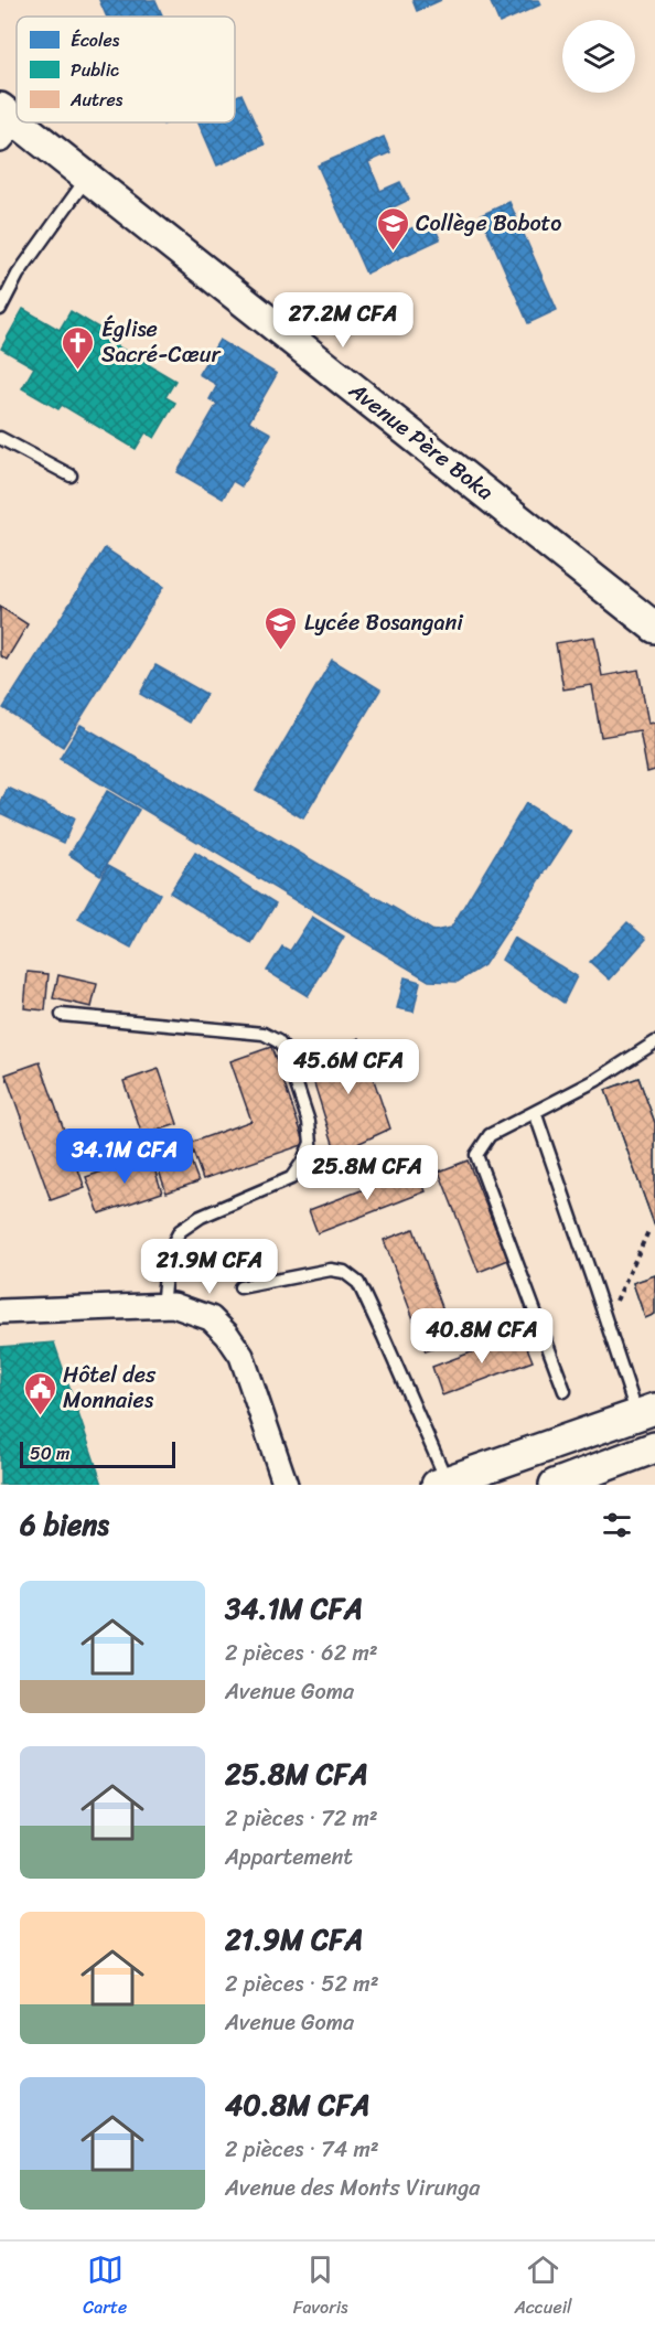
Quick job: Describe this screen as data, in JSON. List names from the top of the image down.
{
  "streets": {
    "street": ["Avenue Père Boka"]
  },
  "places": {
    "school or university": ["Collège Boboto", "Lycée Bosangani"],
    "church": ["Église Sacré-Cœur"],
    "public building": ["Hôtel des Monnaies"]
  },
  "legend": ["Écoles", "Public", "Autres"],
  "scale_bar": "50 m",
  "page": {
    "price": [
      "27.2M CFA",
      "45.6M CFA",
      "34.1M CFA",
      "25.8M CFA",
      "21.9M CFA",
      "40.8M CFA"
    ],
    "scale": "50 m",
    "heading": "6 biens",
    "list": [
      {
        "name": "34.1M CFA",
        "note": "2 pièces · 62 m² · Avenue Goma"
      },
      {
        "name": "25.8M CFA",
        "note": "2 pièces · 72 m² · Appartement"
      },
      {
        "name": "21.9M CFA",
        "note": "2 pièces · 52 m² · Avenue Goma"
      },
      {
        "name": "40.8M CFA",
        "note": "2 pièces · 74 m² · Avenue des Monts Virunga"
      }
    ],
    "tabs": ["Carte", "Favoris", "Accueil"]
  }
}
